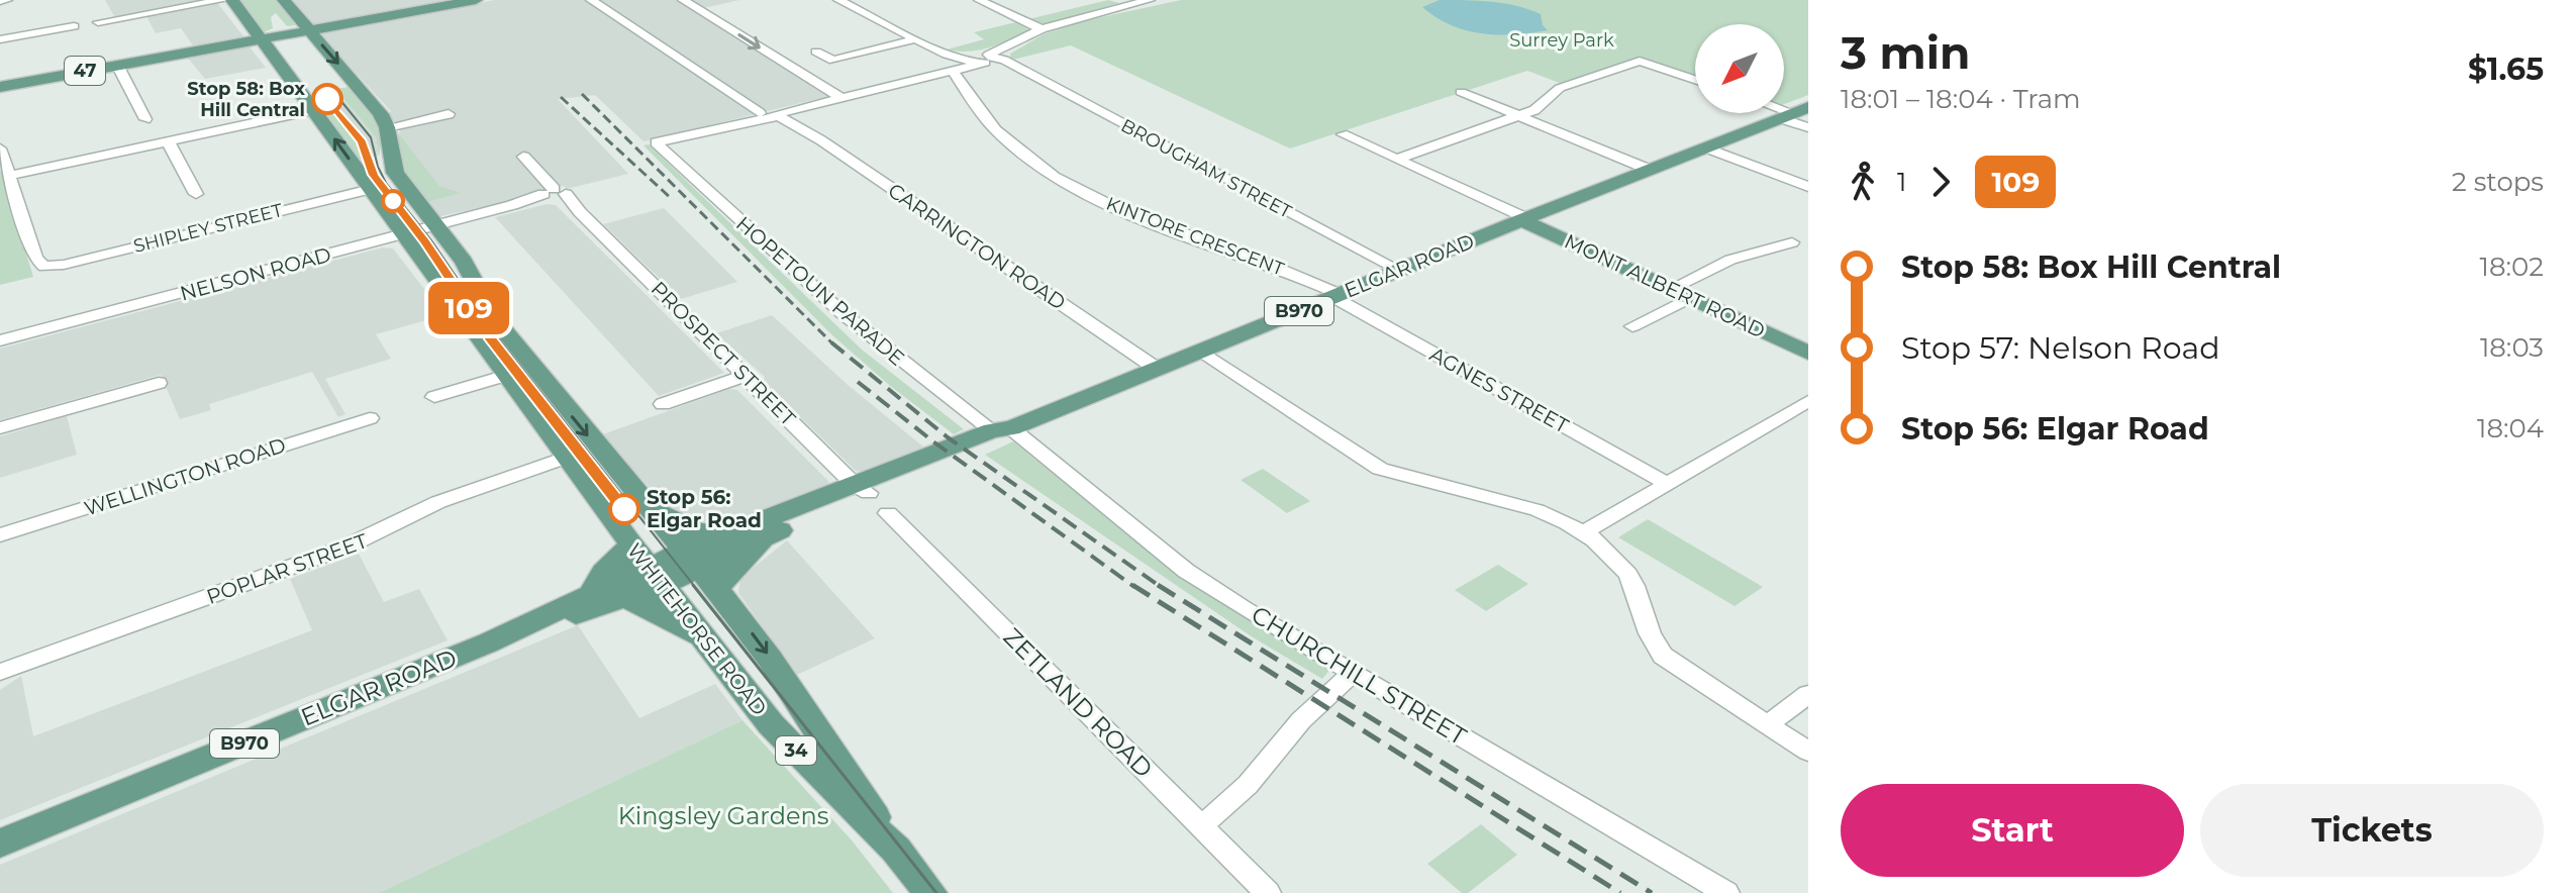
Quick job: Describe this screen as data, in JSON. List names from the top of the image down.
{
  "streets": {
    "main road": [
      "47",
      "ELGAR ROAD",
      "MONT ALBERT ROAD",
      "B970",
      "WHITEHORSE ROAD",
      "34"
    ],
    "street": [
      "BROUGHAM STREET",
      "SHIPLEY STREET",
      "KINTORE CRESCENT",
      "CARRINGTON ROAD",
      "NELSON ROAD",
      "HOPETOUN PARADE",
      "PROSPECT STREET",
      "AGNES STREET",
      "WELLINGTON ROAD",
      "POPLAR STREET",
      "CHURCHILL STREET",
      "ZETLAND ROAD"
    ]
  },
  "crossings": [
    ["47", "WHITEHORSE ROAD"],
    ["BROUGHAM STREET", "ELGAR ROAD"],
    ["SHIPLEY STREET", "WHITEHORSE ROAD"],
    ["KINTORE CRESCENT", "ELGAR ROAD"],
    ["KINTORE CRESCENT", "AGNES STREET"],
    ["CARRINGTON ROAD", "ELGAR ROAD"],
    ["CARRINGTON ROAD", "HOPETOUN PARADE"],
    ["ELGAR ROAD", "MONT ALBERT ROAD"],
    ["ELGAR ROAD", "HOPETOUN PARADE"],
    ["ELGAR ROAD", "PROSPECT STREET"],
    ["ELGAR ROAD", "AGNES STREET"],
    ["ELGAR ROAD", "WHITEHORSE ROAD"],
    ["ELGAR ROAD", "CHURCHILL STREET"],
    ["NELSON ROAD", "PROSPECT STREET"],
    ["NELSON ROAD", "WHITEHORSE ROAD"],
    ["HOPETOUN PARADE", "CHURCHILL STREET"],
    ["POPLAR STREET", "WHITEHORSE ROAD"]
  ],
  "parks": ["Surrey Park", "Kingsley Gardens"],
  "places": ["Stop 58: Box Hill Central", "Stop 56: Elgar Road"],
  "lines": ["tram line 109"],
  "north": "bottom left",
  "page": {
    "on_map": "109",
    "heading": ["3 min", "18:01 – 18:04 · Tram", "$1.65"],
    "legs": ["1", "109", "2 stops"],
    "list": [
      {
        "name": "Stop 58: Box Hill Central",
        "value": "18:02"
      },
      {
        "name": "Stop 57: Nelson Road",
        "value": "18:03"
      },
      {
        "name": "Stop 56: Elgar Road",
        "value": "18:04"
      }
    ],
    "buttons": ["Start", "Tickets"]
  }
}
